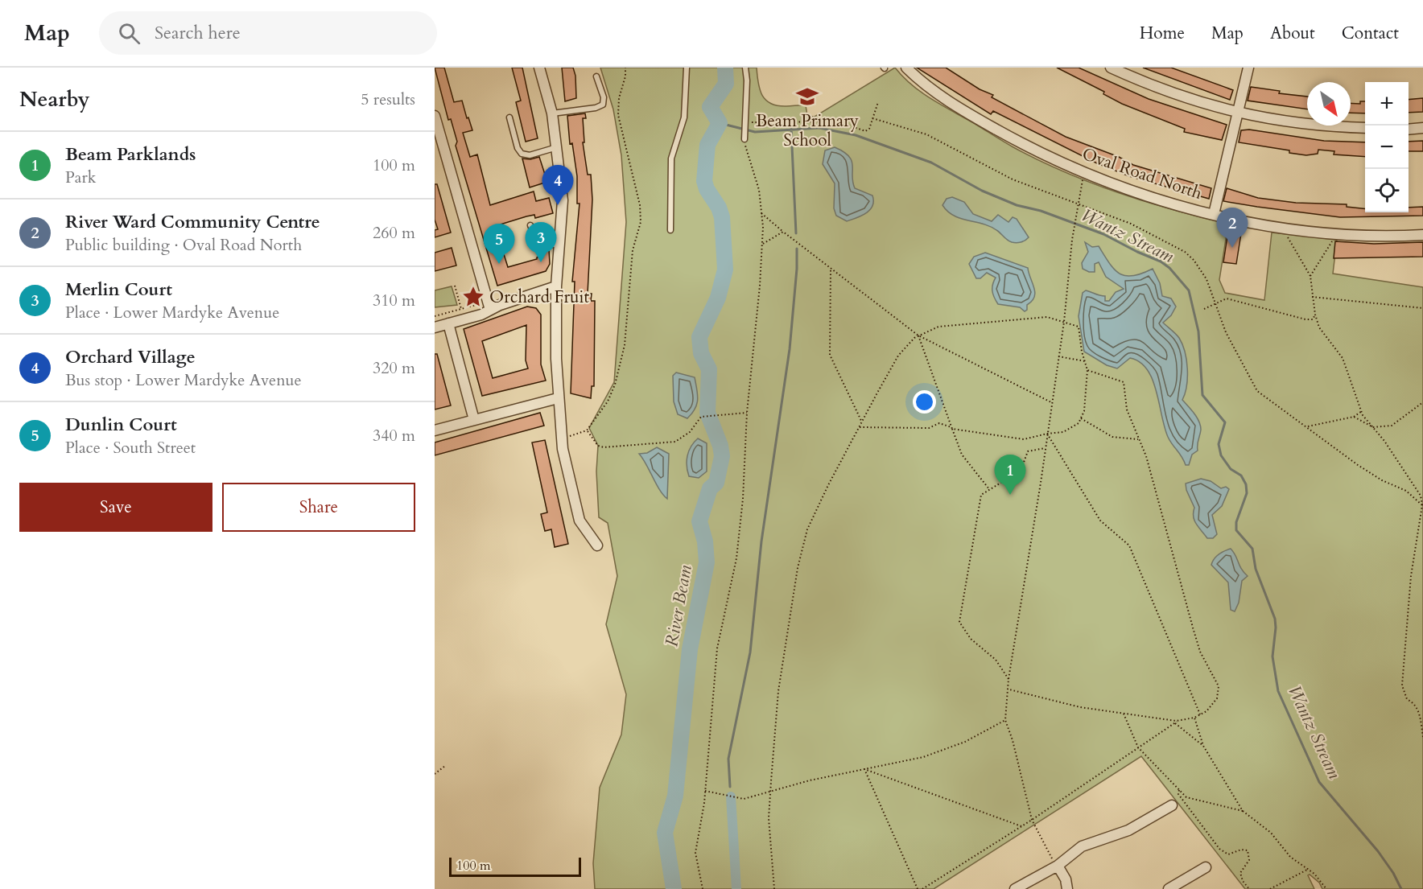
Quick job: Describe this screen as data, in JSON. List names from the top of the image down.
{
  "streets": {
    "street": ["Oval Road North"]
  },
  "water": ["Wantz Stream", "River Beam"],
  "places": {
    "school or university": ["Beam Primary School"],
    "place": ["Orchard Fruit"]
  },
  "scale_bar": "100 m",
  "north": "bottom right",
  "page": {
    "header": "Map",
    "search": "Search here",
    "nav": [
      "Home",
      "Map",
      "About",
      "Contact"
    ],
    "heading": ["Nearby", "5 results"],
    "map_buttons": ["+", "−"],
    "list": [
      {
        "mark": "1",
        "name": "Beam Parklands",
        "note": "Park",
        "value": "100 m"
      },
      {
        "mark": "2",
        "name": "River Ward Community Centre",
        "note": "Public building · Oval Road North",
        "value": "260 m"
      },
      {
        "mark": "3",
        "name": "Merlin Court",
        "note": "Place · Lower Mardyke Avenue",
        "value": "310 m"
      },
      {
        "mark": "4",
        "name": "Orchard Village",
        "note": "Bus stop · Lower Mardyke Avenue",
        "value": "320 m"
      },
      {
        "mark": "5",
        "name": "Dunlin Court",
        "note": "Place · South Street",
        "value": "340 m"
      }
    ],
    "pins": [
      "4",
      "2",
      "3",
      "5",
      "1"
    ],
    "buttons": ["Save", "Share"],
    "scale": "100 m"
  }
}
